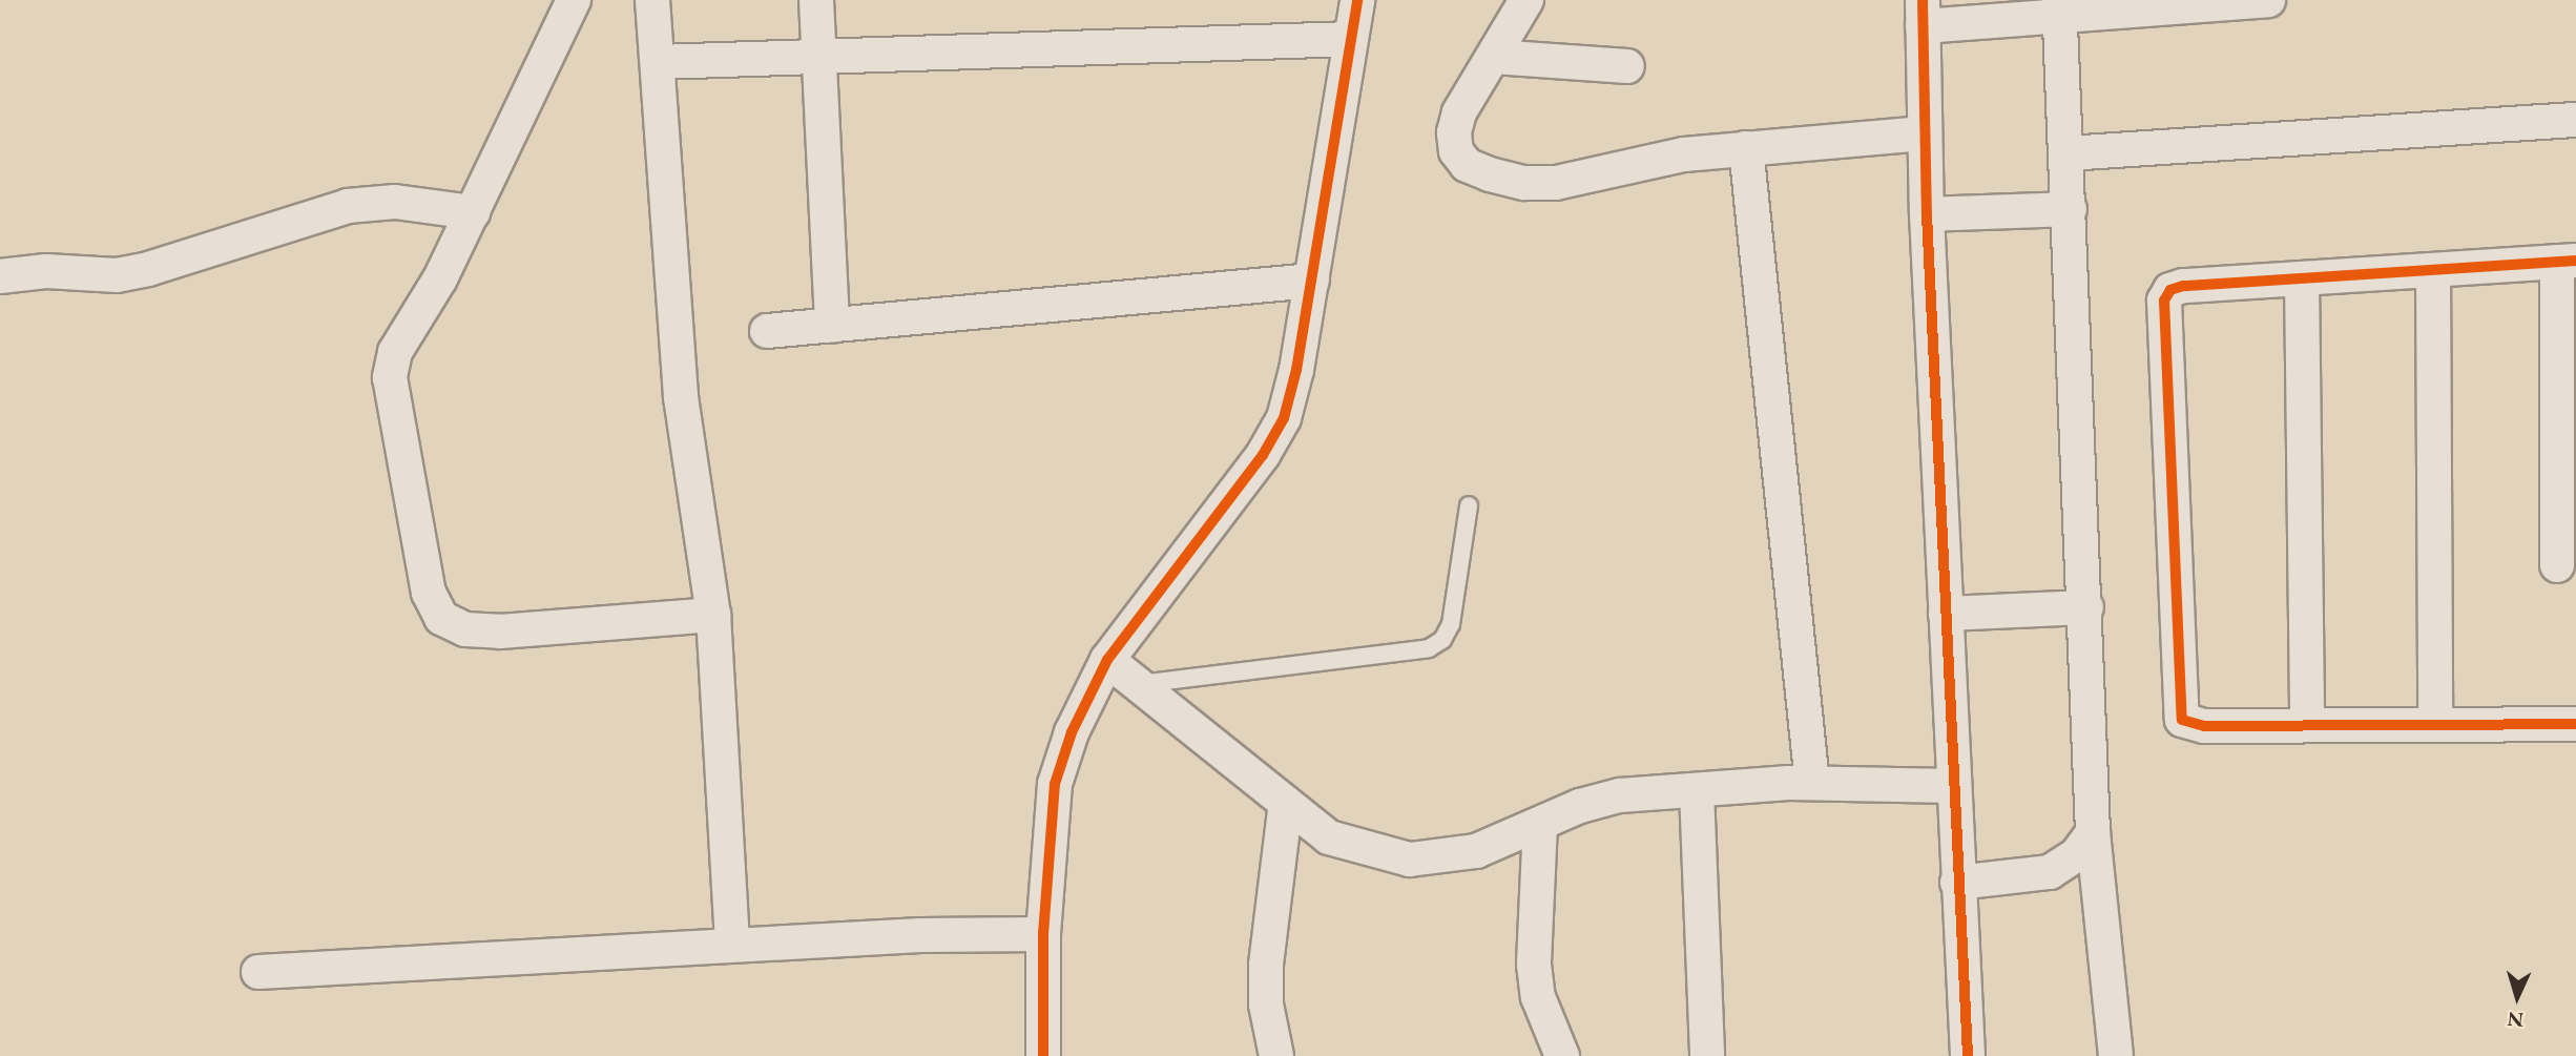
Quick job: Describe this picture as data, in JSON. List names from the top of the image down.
{
  "north": "bottom"
}
